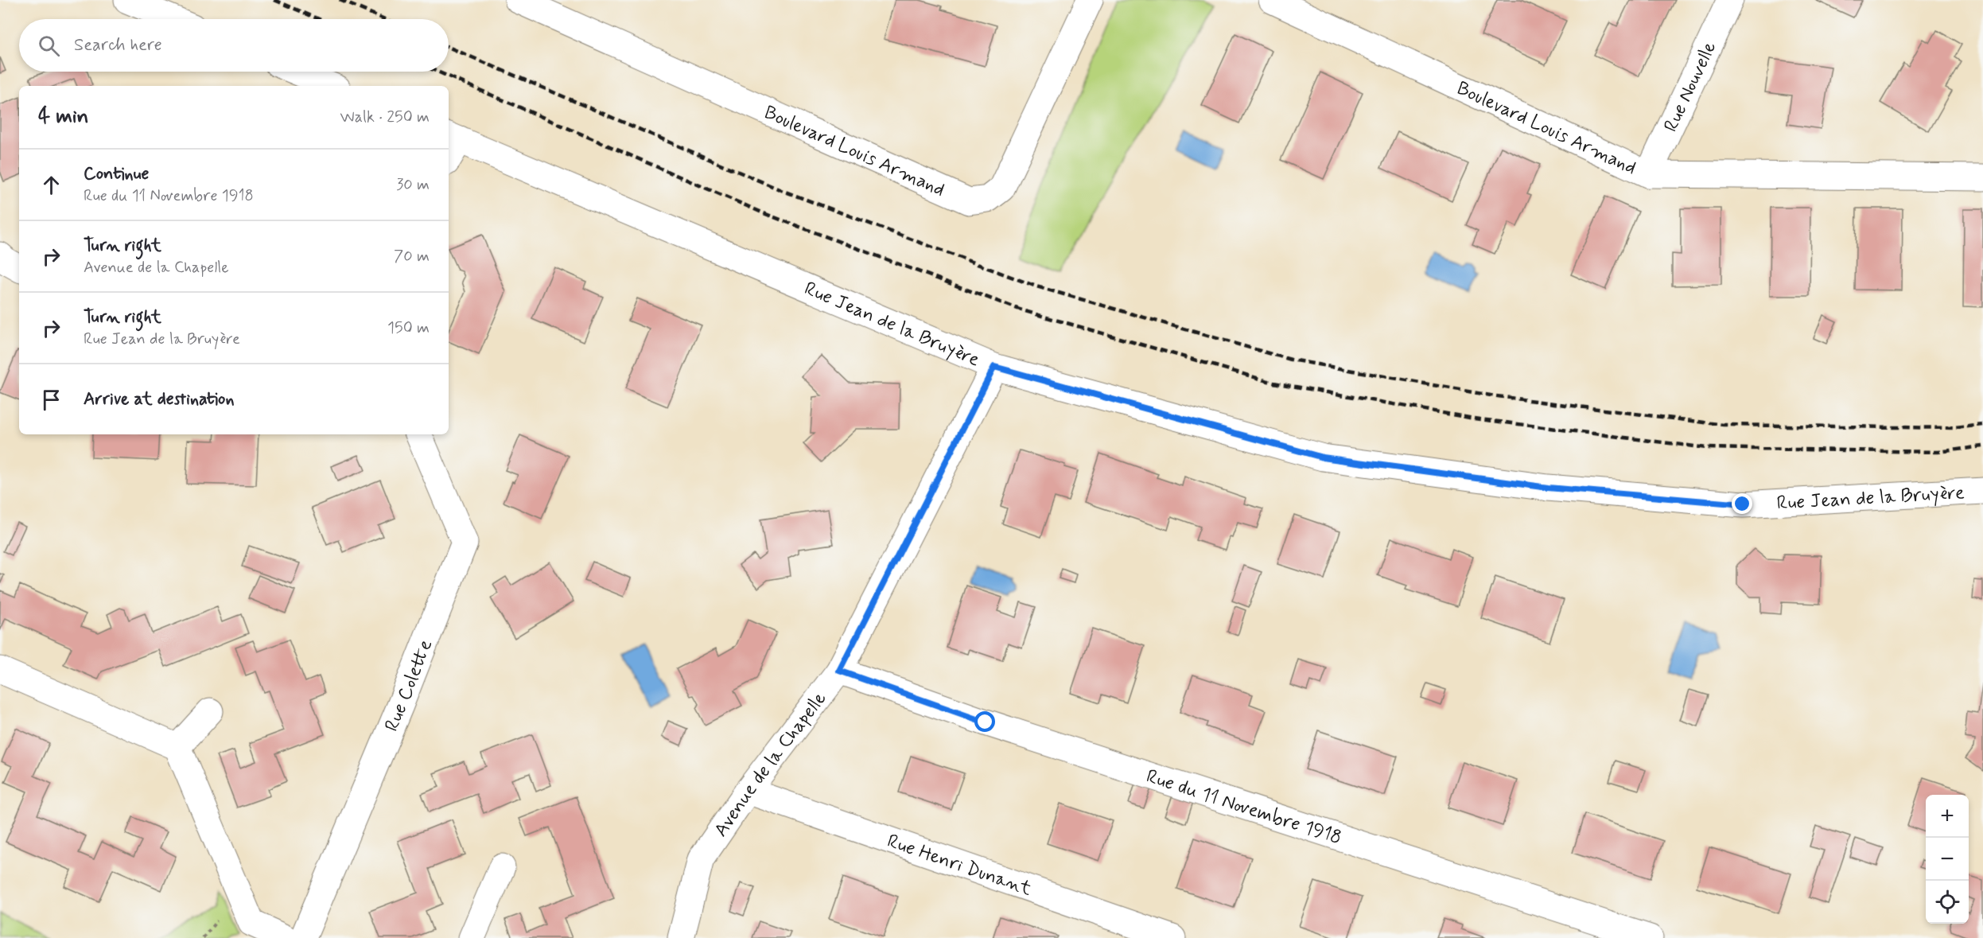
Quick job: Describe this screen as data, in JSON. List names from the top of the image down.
{
  "streets": {
    "street": [
      "Rue Nouvelle",
      "Boulevard Louis Armand",
      "Rue Jean de la Bruyère",
      "Rue Colette",
      "Avenue de la Chapelle",
      "Rue du 11 Novembre 1918",
      "Rue Henri Dunant"
    ]
  },
  "crossings": [
    ["Rue Nouvelle", "Boulevard Louis Armand"],
    ["Rue Jean de la Bruyère", "Avenue de la Chapelle"],
    ["Avenue de la Chapelle", "Rue du 11 Novembre 1918"],
    ["Avenue de la Chapelle", "Rue Henri Dunant"]
  ],
  "page": {
    "search": "Search here",
    "heading": ["4 min", "Walk · 250 m"],
    "list": [
      ["Continue", "Rue du 11 Novembre 1918", "30 m"],
      ["Turn right", "Avenue de la Chapelle", "70 m"],
      ["Turn right", "Rue Jean de la Bruyère", "150 m"],
      "Arrive at destination"
    ],
    "map_buttons": ["+", "−"]
  }
}
